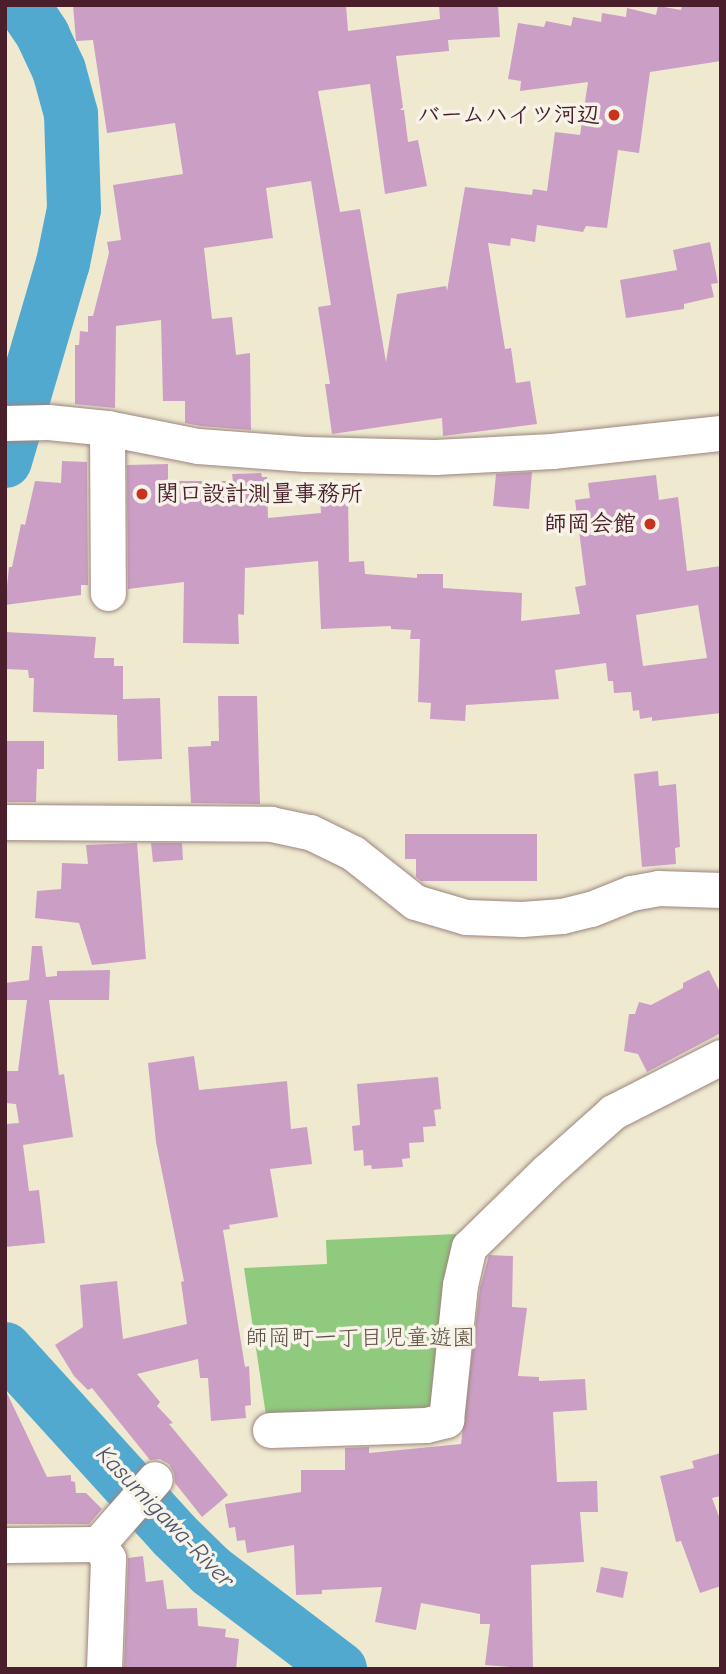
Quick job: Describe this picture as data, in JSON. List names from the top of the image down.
{
  "water": ["Kasumigawa-River"],
  "parks": ["師岡町一丁目児童遊園"],
  "places": ["バームハイツ河辺", "関口設計測量事務所", "師岡会館"]
}
